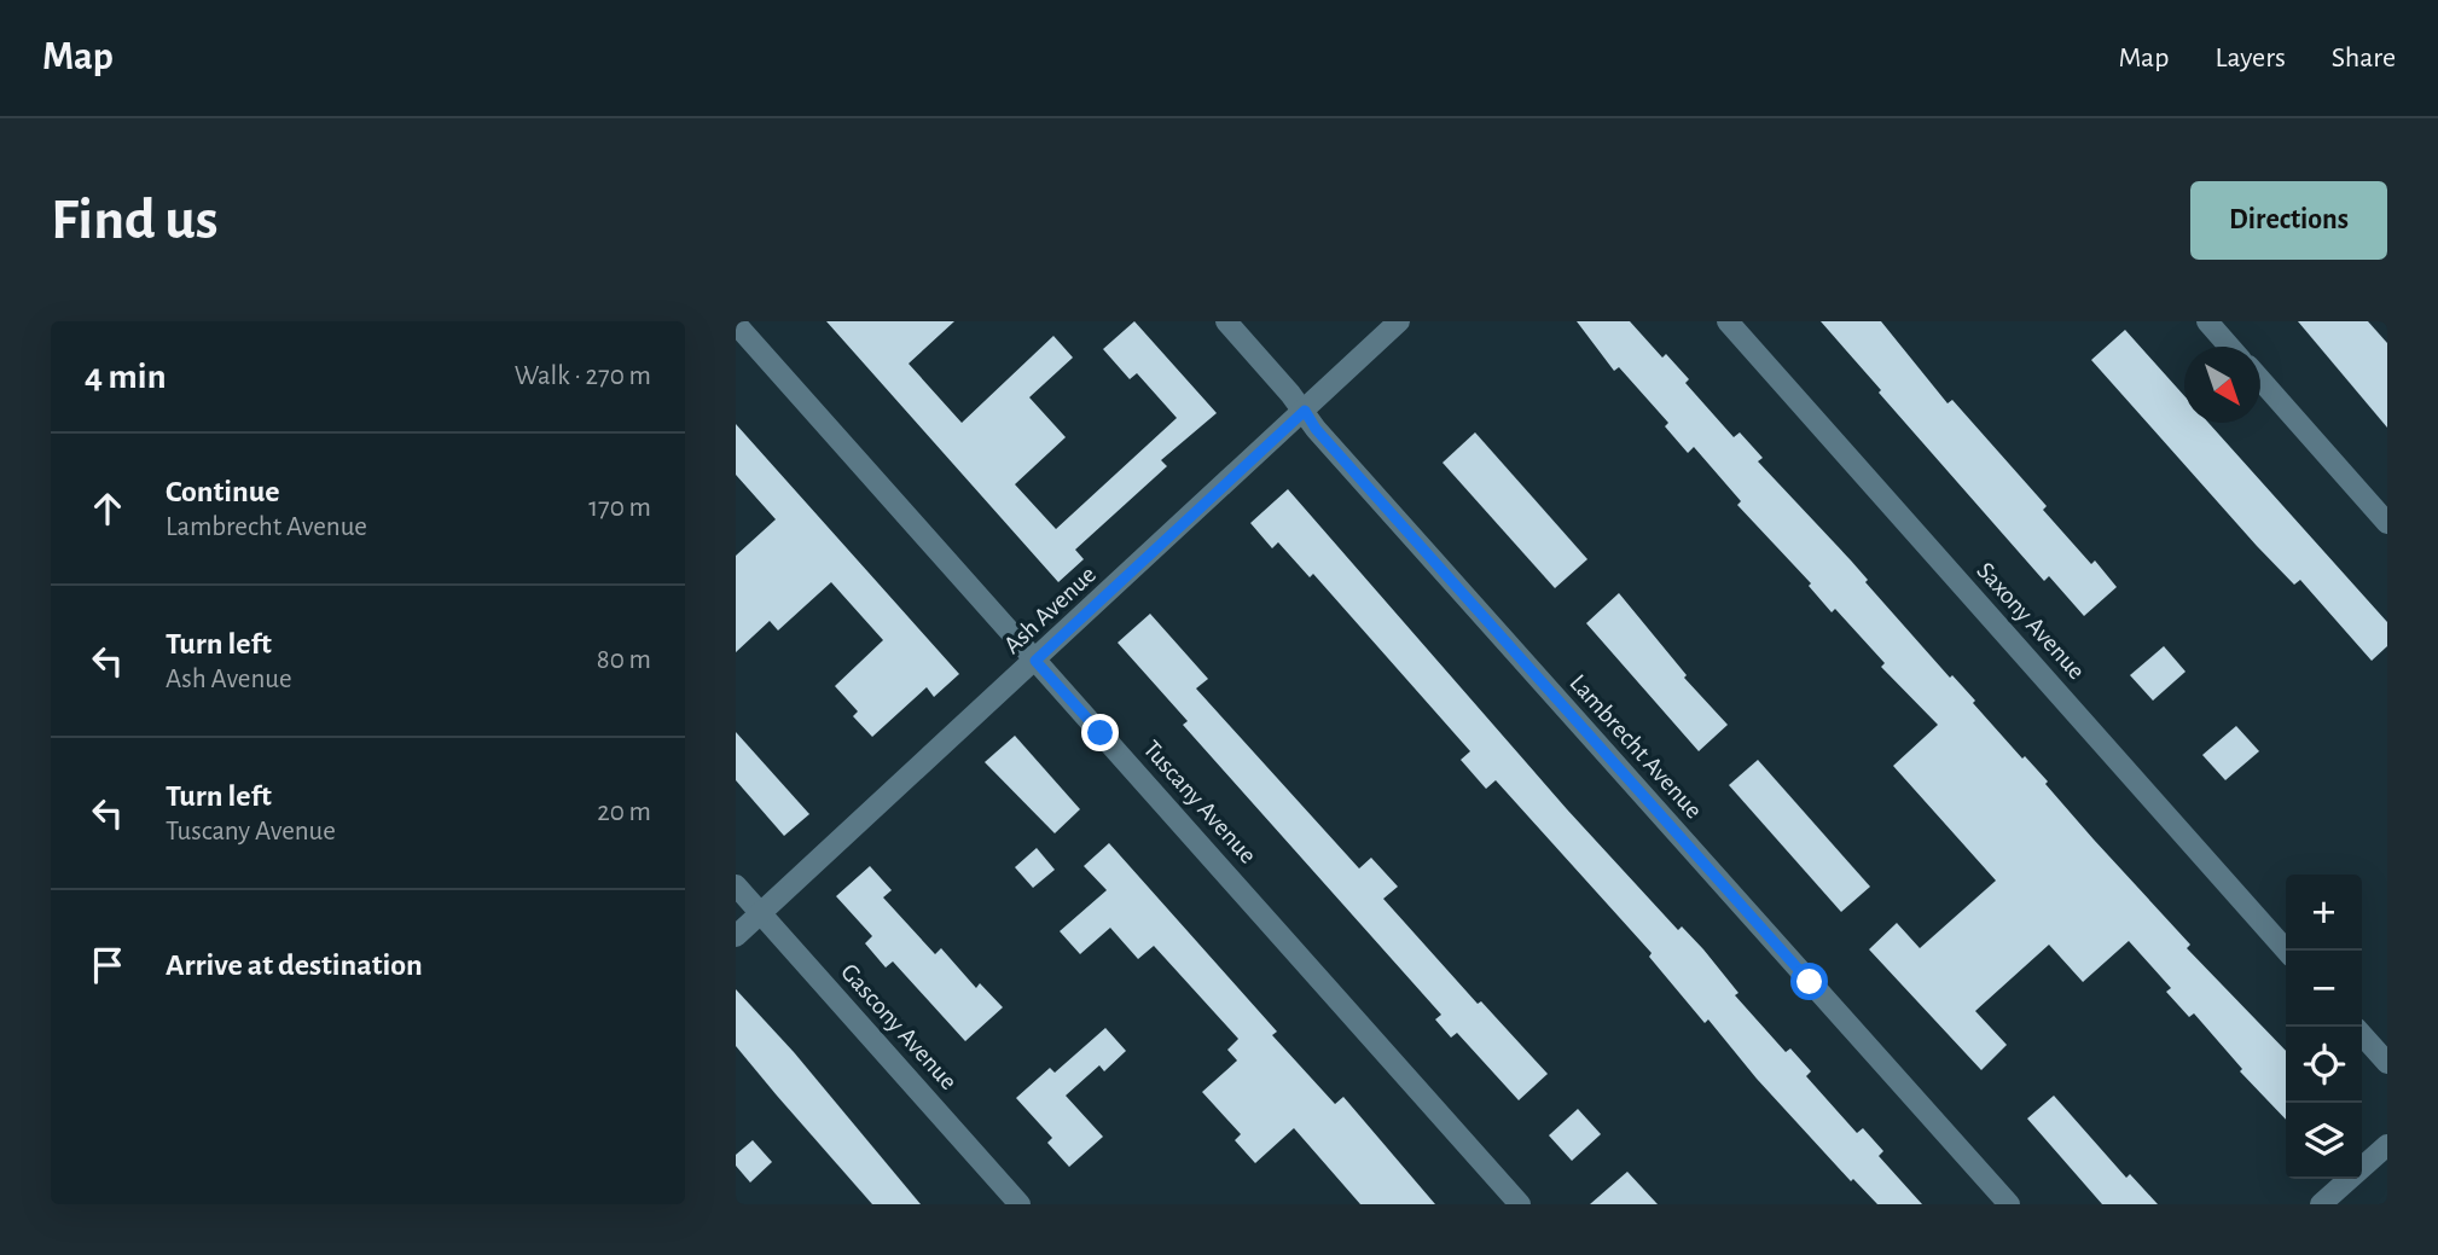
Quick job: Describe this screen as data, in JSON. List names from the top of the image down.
{
  "streets": {
    "street": [
      "Ash Avenue",
      "Saxony Avenue",
      "Lambrecht Avenue",
      "Tuscany Avenue",
      "Gascony Avenue"
    ]
  },
  "crossings": [
    ["Ash Avenue", "Lambrecht Avenue"],
    ["Ash Avenue", "Tuscany Avenue"],
    ["Ash Avenue", "Gascony Avenue"]
  ],
  "north": "bottom right",
  "page": {
    "header": "Map",
    "nav": ["Map", "Layers", "Share"],
    "buttons": "Directions",
    "title": "Find us",
    "heading": ["4 min", "Walk · 270 m"],
    "list": [
      ["Continue", "Lambrecht Avenue", "170 m"],
      ["Turn left", "Ash Avenue", "80 m"],
      ["Turn left", "Tuscany Avenue", "20 m"],
      "Arrive at destination"
    ],
    "map_buttons": ["+", "−"]
  }
}
